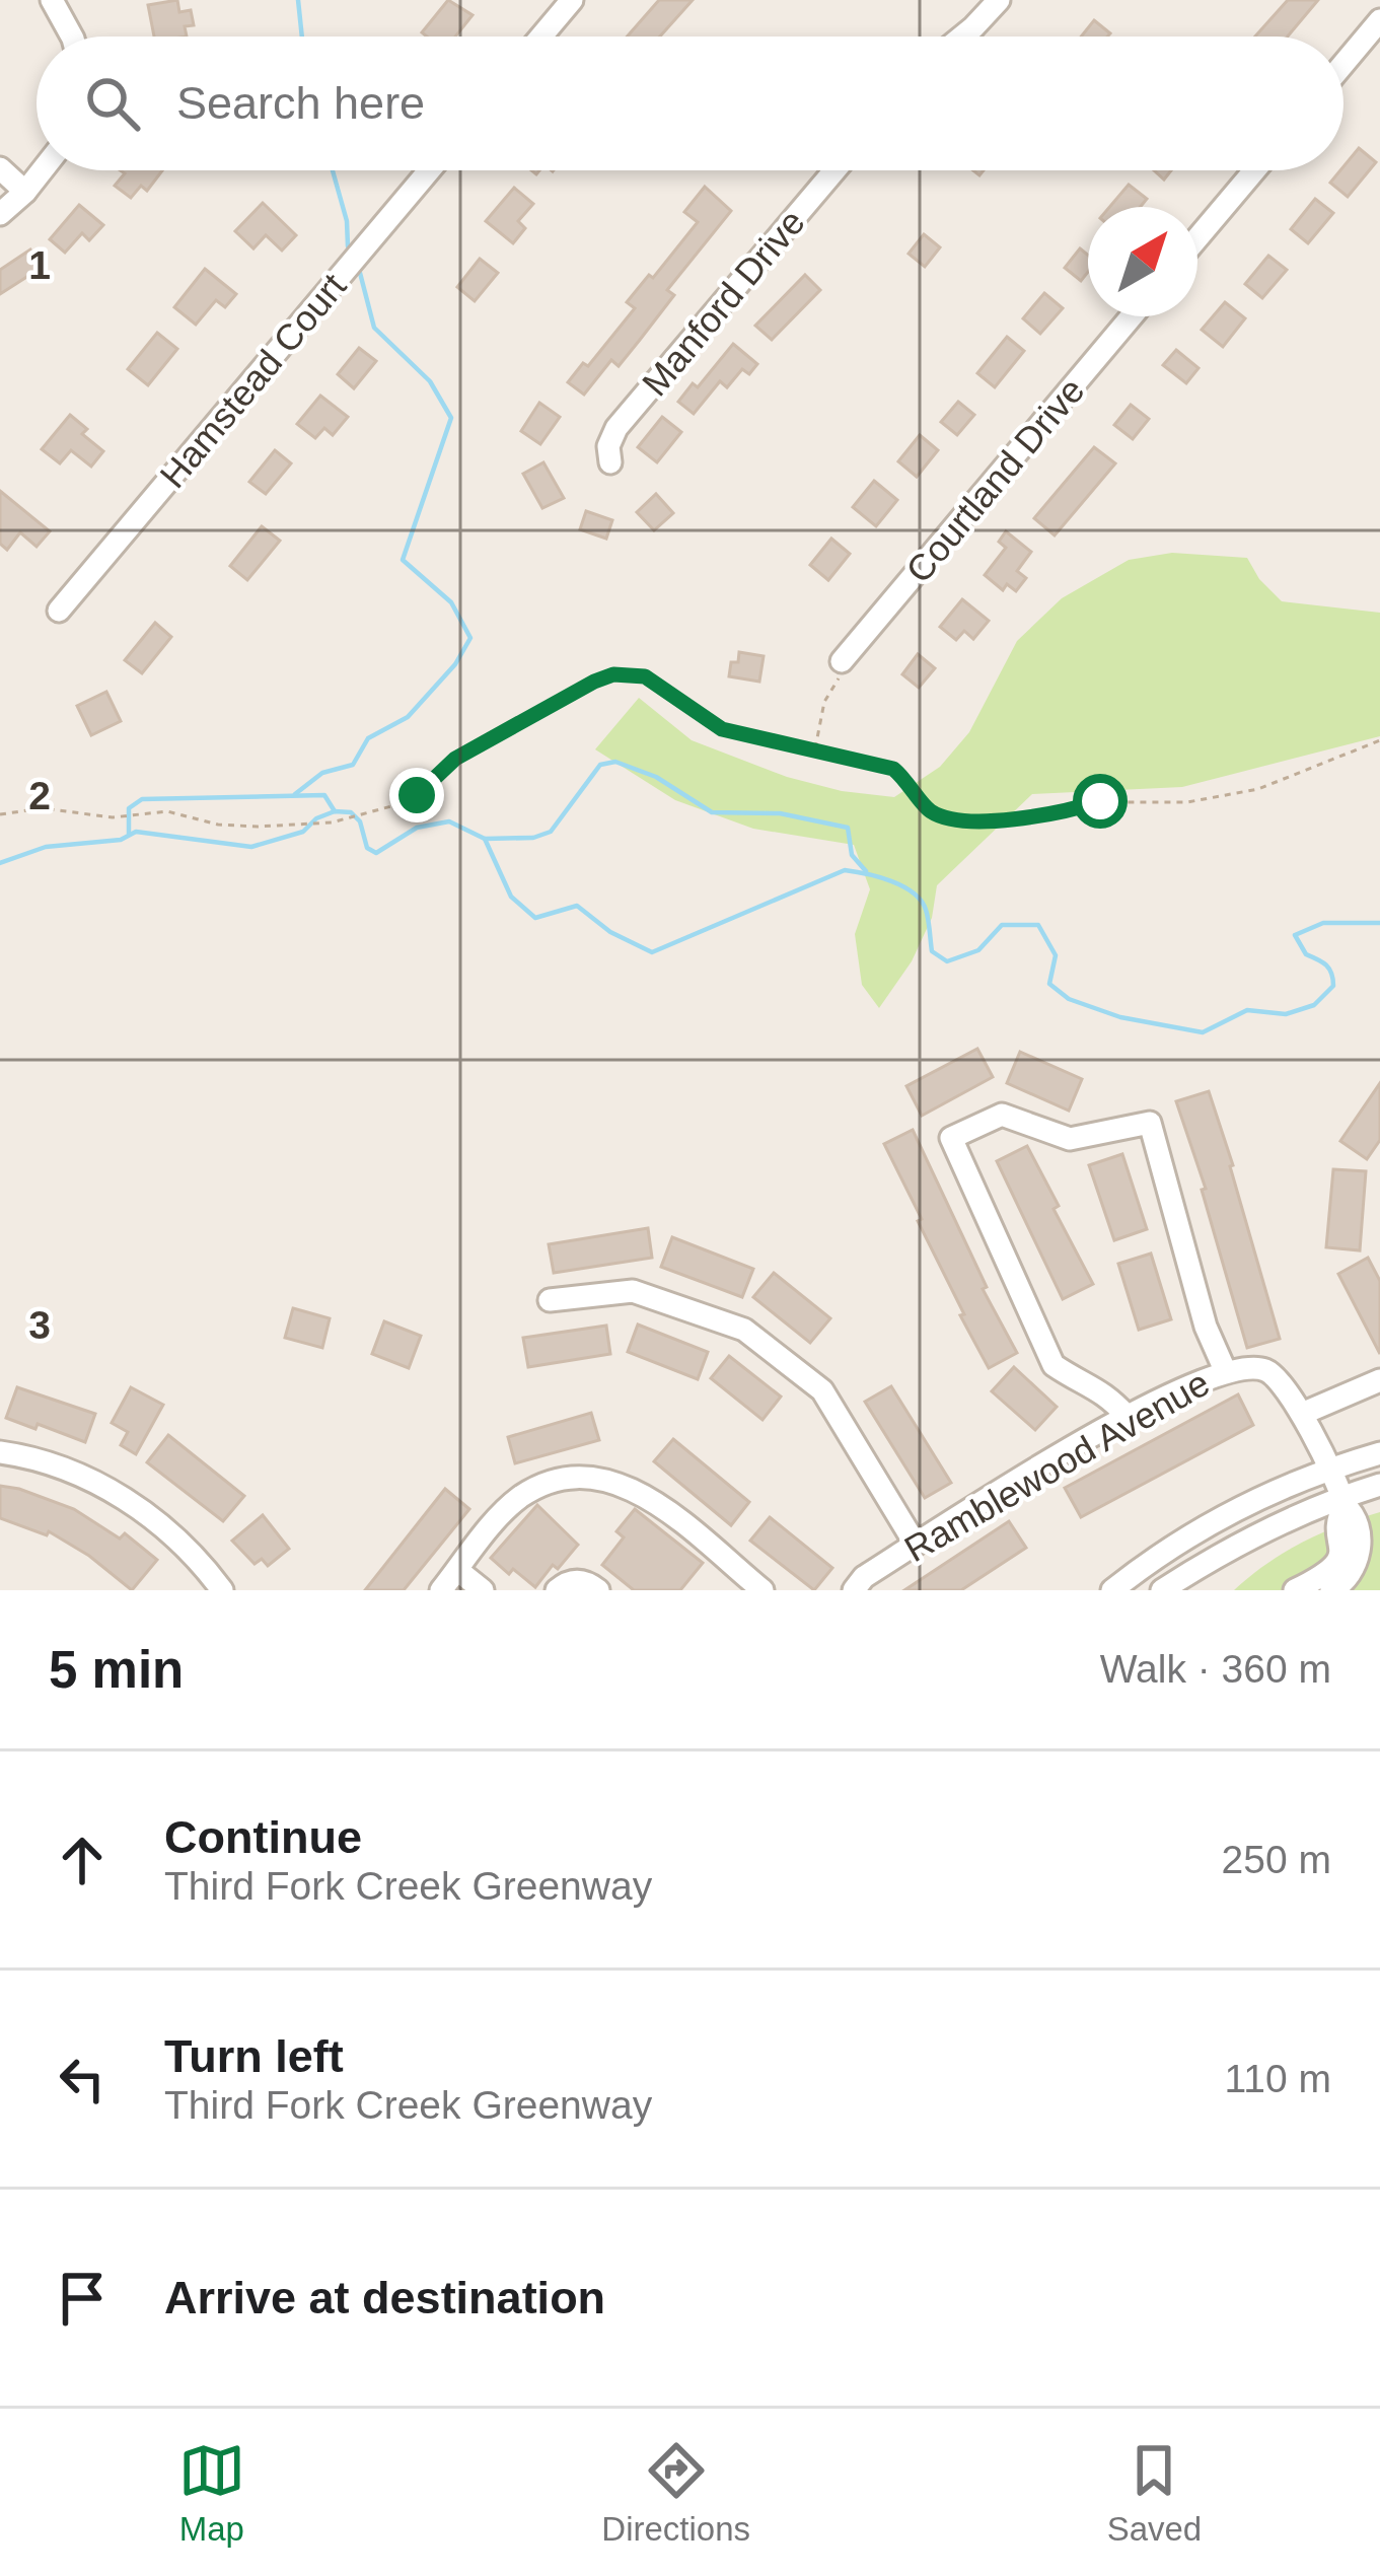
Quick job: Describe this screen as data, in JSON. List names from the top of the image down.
{
  "streets": {
    "street": [
      "Manford Drive",
      "Hamstead Court",
      "Courtland Drive",
      "Ramblewood Avenue"
    ]
  },
  "north": "top right",
  "page": {
    "search": "Search here",
    "heading": ["5 min", "Walk · 360 m"],
    "list": [
      ["Continue", "Third Fork Creek Greenway", "250 m"],
      ["Turn left", "Third Fork Creek Greenway", "110 m"],
      "Arrive at destination"
    ],
    "nav": ["Map", "Directions", "Saved"]
  },
  "grid": {
    "rows": ["1", "2", "3"]
  }
}
